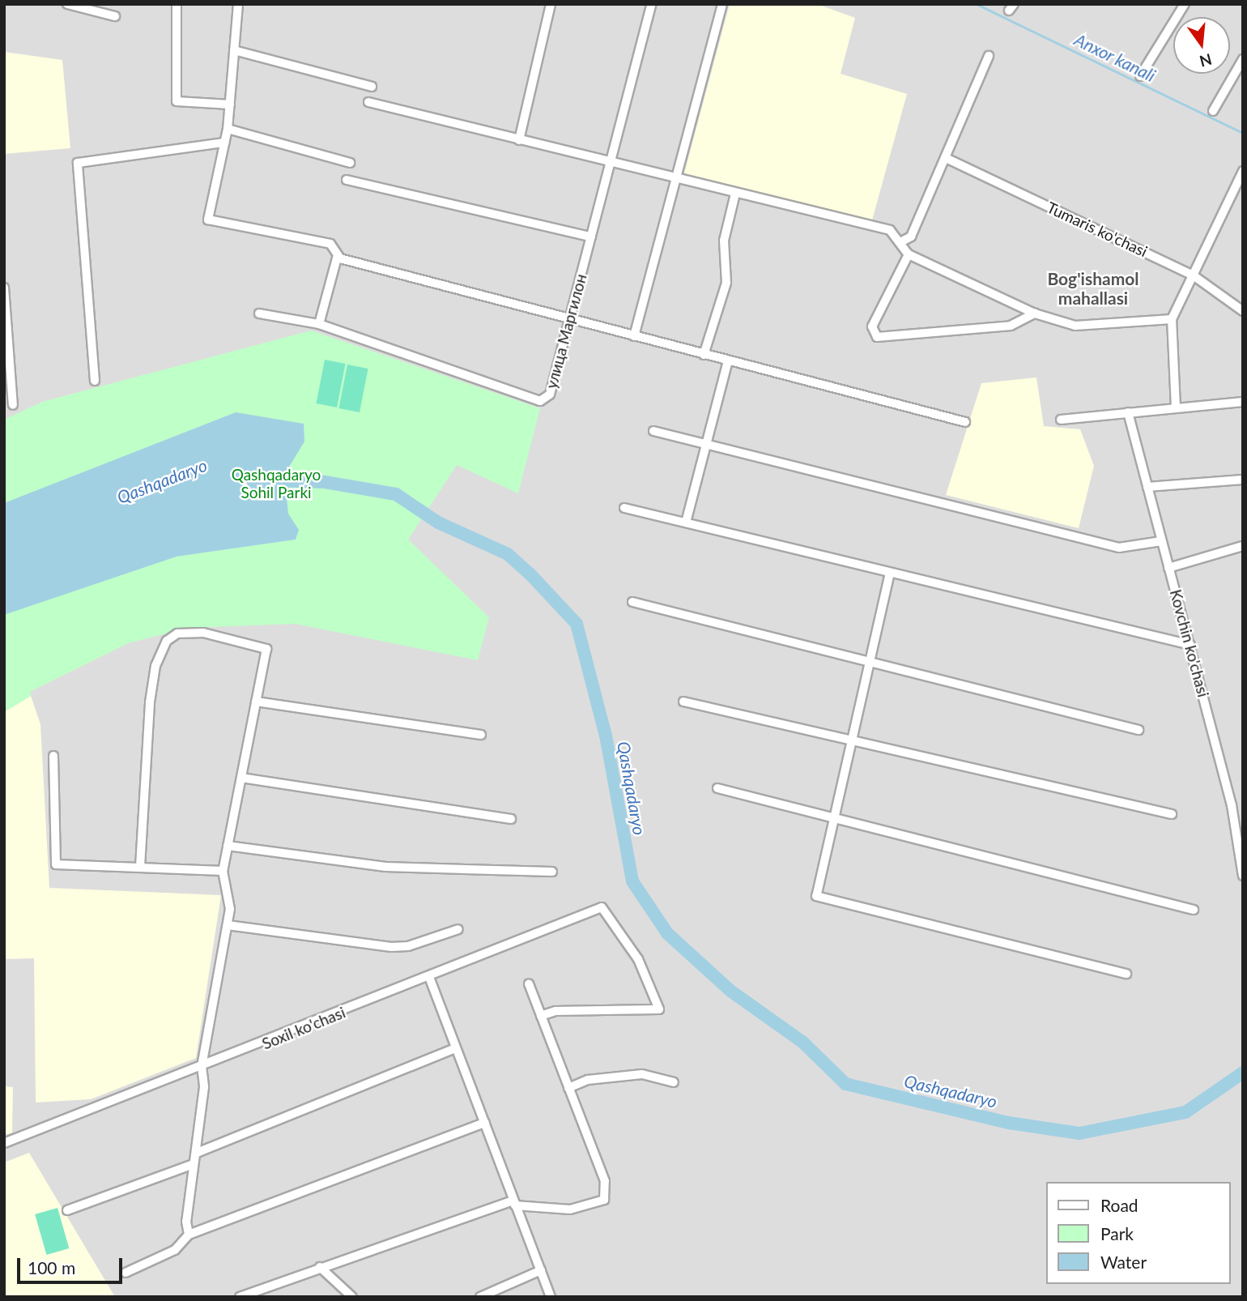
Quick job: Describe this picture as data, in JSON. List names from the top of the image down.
{
  "streets": {
    "street": [
      "Tumaris ko'chasi",
      "улица Маргилон",
      "Kovchin ko'chasi",
      "Soxil ko'chasi"
    ]
  },
  "districts": ["Bog'ishamol mahallasi"],
  "water": ["Anxor kanali", "Qashqadaryo"],
  "parks": ["Qashqadaryo Sohil Parki"],
  "legend": ["Road", "Park", "Water"],
  "scale_bar": "100 m",
  "north": "bottom"
}
